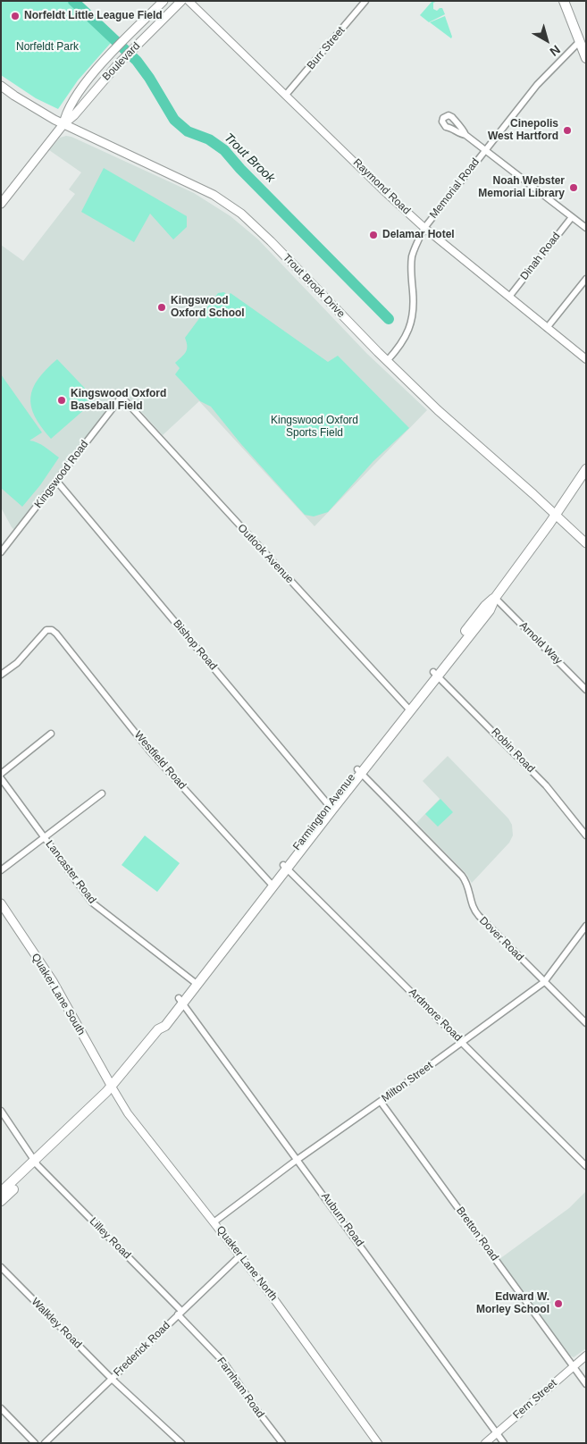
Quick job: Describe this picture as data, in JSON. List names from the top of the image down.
{
  "streets": {
    "main road": [
      "Boulevard",
      "Trout Brook Drive",
      "Farmington Avenue",
      "Quaker Lane South"
    ],
    "street": [
      "Burr Street",
      "Raymond Road",
      "Memorial Road",
      "Dinah Road",
      "Kingswood Road",
      "Outlook Avenue",
      "Arnold Way",
      "Bishop Road",
      "Robin Road",
      "Westfield Road",
      "Lancaster Road",
      "Dover Road",
      "Ardmore Road",
      "Milton Street",
      "Auburn Road",
      "Bretton Road",
      "Lilley Road",
      "Quaker Lane North",
      "Walkley Road",
      "Frederick Road",
      "Farnham Road",
      "Fern Street"
    ]
  },
  "crossings": [
    ["Burr Street", "Raymond Road"],
    ["Boulevard", "Trout Brook Drive"],
    ["Raymond Road", "Memorial Road"],
    ["Raymond Road", "Dinah Road"],
    ["Memorial Road", "Trout Brook Drive"],
    ["Trout Brook Drive", "Farmington Avenue"],
    ["Kingswood Road", "Outlook Avenue"],
    ["Kingswood Road", "Bishop Road"],
    ["Outlook Avenue", "Farmington Avenue"],
    ["Arnold Way", "Farmington Avenue"],
    ["Bishop Road", "Farmington Avenue"],
    ["Robin Road", "Farmington Avenue"],
    ["Westfield Road", "Farmington Avenue"],
    ["Farmington Avenue", "Lancaster Road"],
    ["Farmington Avenue", "Dover Road"],
    ["Farmington Avenue", "Quaker Lane South"],
    ["Farmington Avenue", "Ardmore Road"],
    ["Farmington Avenue", "Auburn Road"],
    ["Farmington Avenue", "Lilley Road"],
    ["Farmington Avenue", "Quaker Lane North"],
    ["Dover Road", "Milton Street"],
    ["Quaker Lane South", "Quaker Lane North"],
    ["Ardmore Road", "Milton Street"],
    ["Milton Street", "Auburn Road"],
    ["Milton Street", "Bretton Road"],
    ["Milton Street", "Quaker Lane North"],
    ["Auburn Road", "Fern Street"],
    ["Bretton Road", "Fern Street"],
    ["Lilley Road", "Frederick Road"],
    ["Lilley Road", "Farnham Road"],
    ["Quaker Lane North", "Frederick Road"],
    ["Walkley Road", "Frederick Road"],
    ["Frederick Road", "Farnham Road"]
  ],
  "water": ["Trout Brook"],
  "parks": ["Norfeldt Park", "Kingswood Oxford Sports Field"],
  "places": [
    "Norfeldt Little League Field",
    "Cinepolis West Hartford",
    "Noah Webster Memorial Library",
    "Delamar Hotel",
    "Kingswood Oxford School",
    "Kingswood Oxford Baseball Field",
    "Edward W. Morley School"
  ],
  "north": "bottom right"
}
